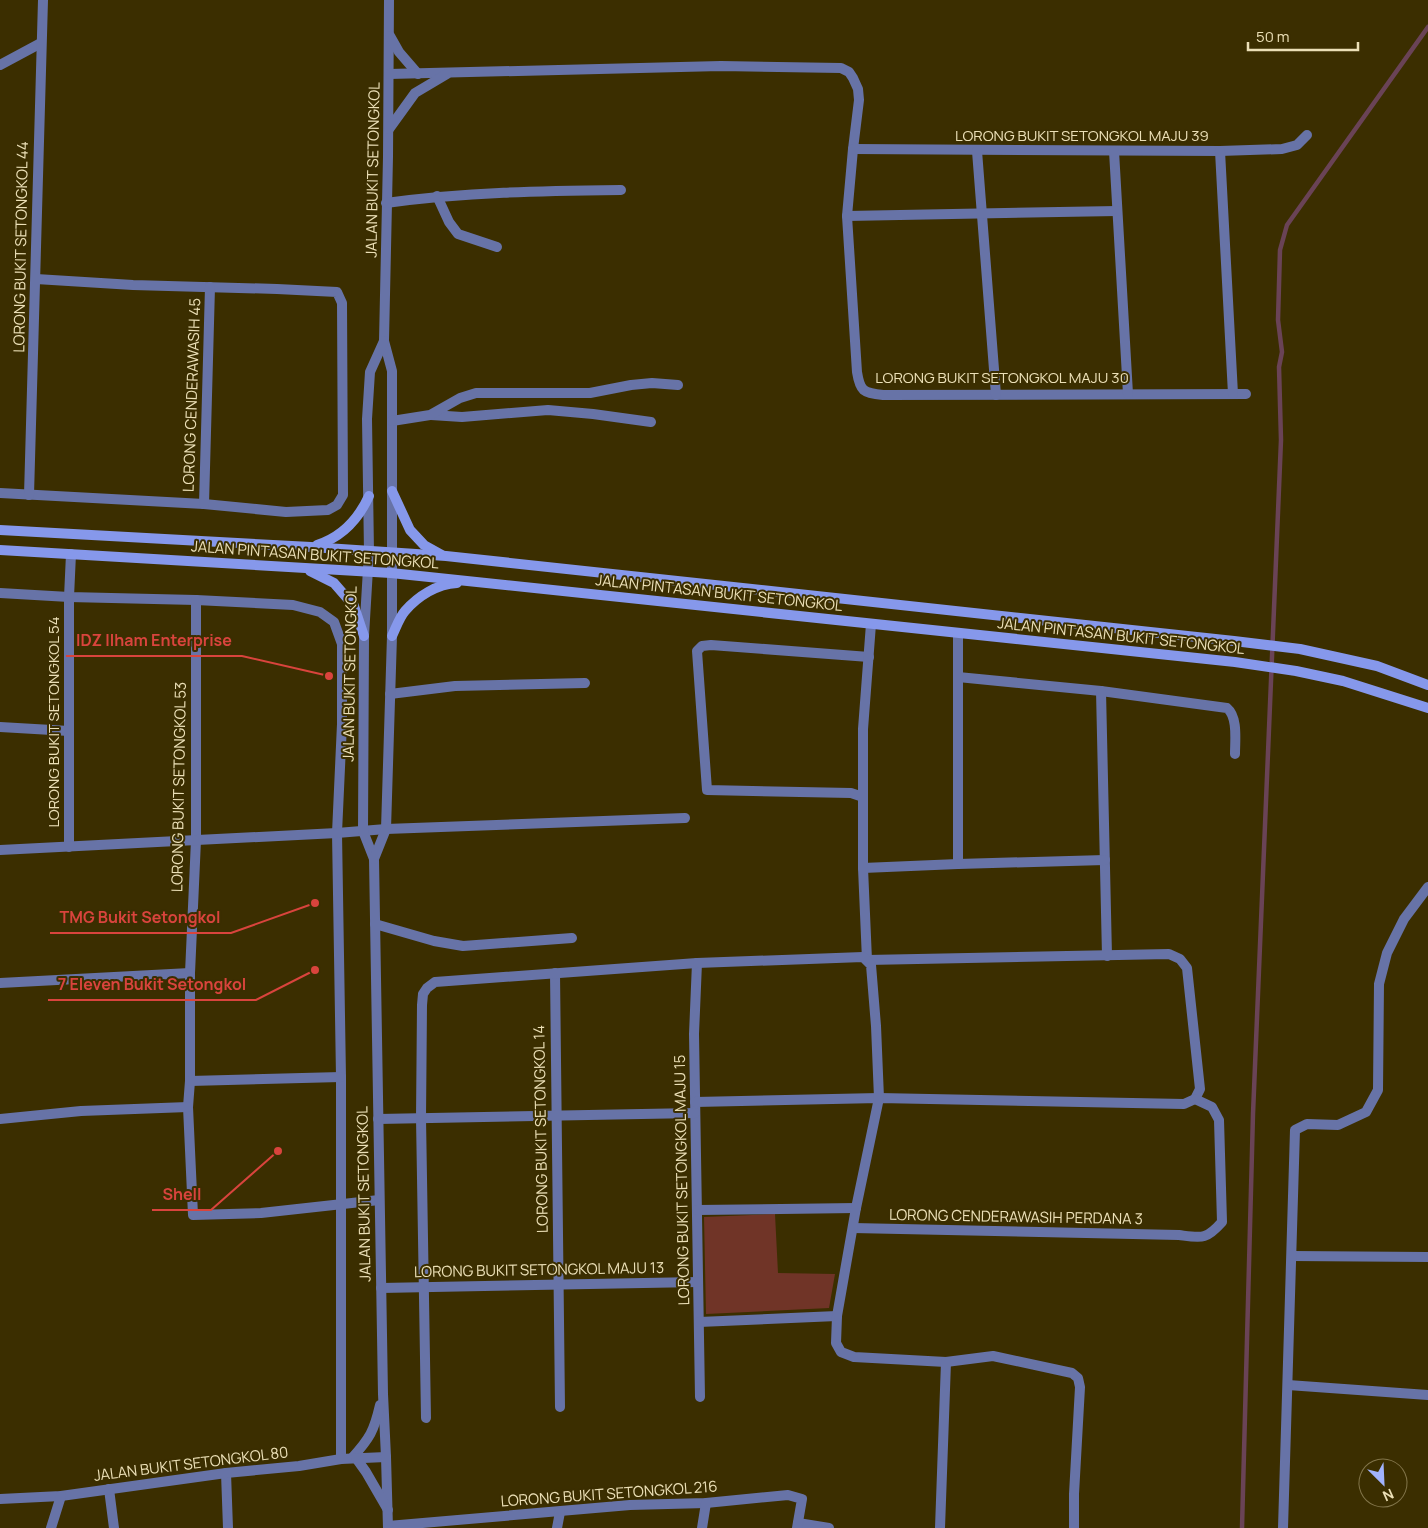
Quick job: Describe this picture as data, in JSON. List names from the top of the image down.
{
  "streets": {
    "main road": ["JALAN PINTASAN BUKIT SETONGKOL"],
    "street": [
      "LORONG BUKIT SETONGKOL MAJU 39",
      "JALAN BUKIT SETONGKOL",
      "LORONG BUKIT SETONGKOL 44",
      "LORONG BUKIT SETONGKOL MAJU 30",
      "LORONG CENDERAWASIH 45",
      "LORONG BUKIT SETONGKOL 54",
      "LORONG BUKIT SETONGKOL 53",
      "LORONG BUKIT SETONGKOL 14",
      "LORONG BUKIT SETONGKOL MAJU 15",
      "LORONG CENDERAWASIH PERDANA 3",
      "LORONG BUKIT SETONGKOL MAJU 13",
      "JALAN BUKIT SETONGKOL 80",
      "LORONG BUKIT SETONGKOL 216"
    ]
  },
  "crossings": [
    ["LORONG BUKIT SETONGKOL MAJU 39", "LORONG BUKIT SETONGKOL MAJU 30"],
    ["JALAN BUKIT SETONGKOL", "JALAN PINTASAN BUKIT SETONGKOL"],
    ["JALAN BUKIT SETONGKOL", "LORONG BUKIT SETONGKOL MAJU 13"],
    ["JALAN BUKIT SETONGKOL", "JALAN BUKIT SETONGKOL 80"],
    ["JALAN BUKIT SETONGKOL", "LORONG BUKIT SETONGKOL 216"],
    ["JALAN PINTASAN BUKIT SETONGKOL", "LORONG BUKIT SETONGKOL 54"],
    ["LORONG BUKIT SETONGKOL 14", "LORONG BUKIT SETONGKOL MAJU 13"],
    ["LORONG BUKIT SETONGKOL MAJU 15", "LORONG BUKIT SETONGKOL MAJU 13"]
  ],
  "places": [
    "IDZ Ilham Enterprise",
    "TMG Bukit Setongkol",
    "7 Eleven Bukit Setongkol",
    "Shell"
  ],
  "scale_bar": "50 m",
  "north": "bottom right"
}
